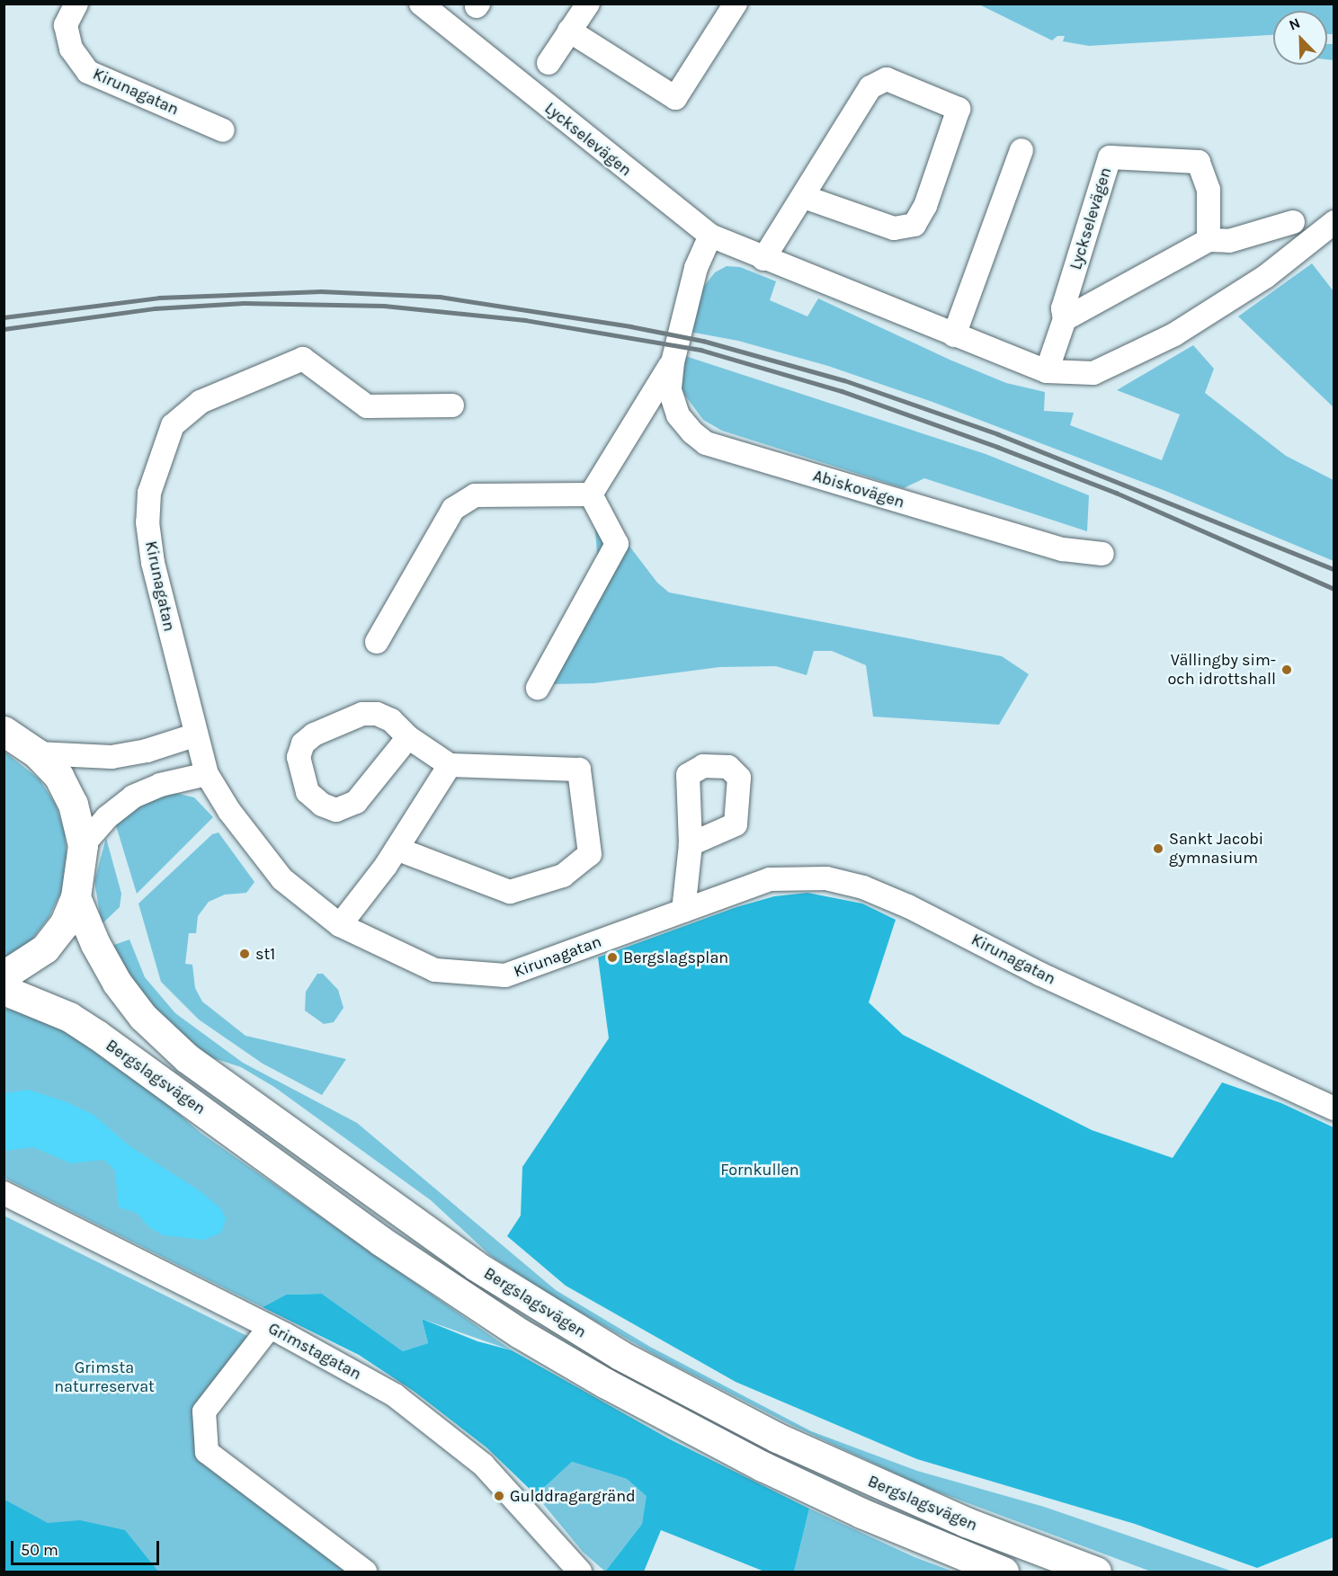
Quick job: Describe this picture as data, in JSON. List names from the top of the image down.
{
  "streets": {
    "main road": ["Bergslagsvägen"],
    "street": [
      "Kirunagatan",
      "Lyckselevägen",
      "Abiskovägen",
      "Grimstagatan"
    ]
  },
  "crossings": [
    ["Lyckselevägen", "Abiskovägen"]
  ],
  "parks": ["Fornkullen", "Grimsta naturreservat"],
  "places": [
    "Vällingby sim- och idrottshall",
    "Sankt Jacobi gymnasium",
    "st1",
    "Bergslagsplan",
    "Gulddragargränd"
  ],
  "scale_bar": "50 m",
  "north": "top left"
}
